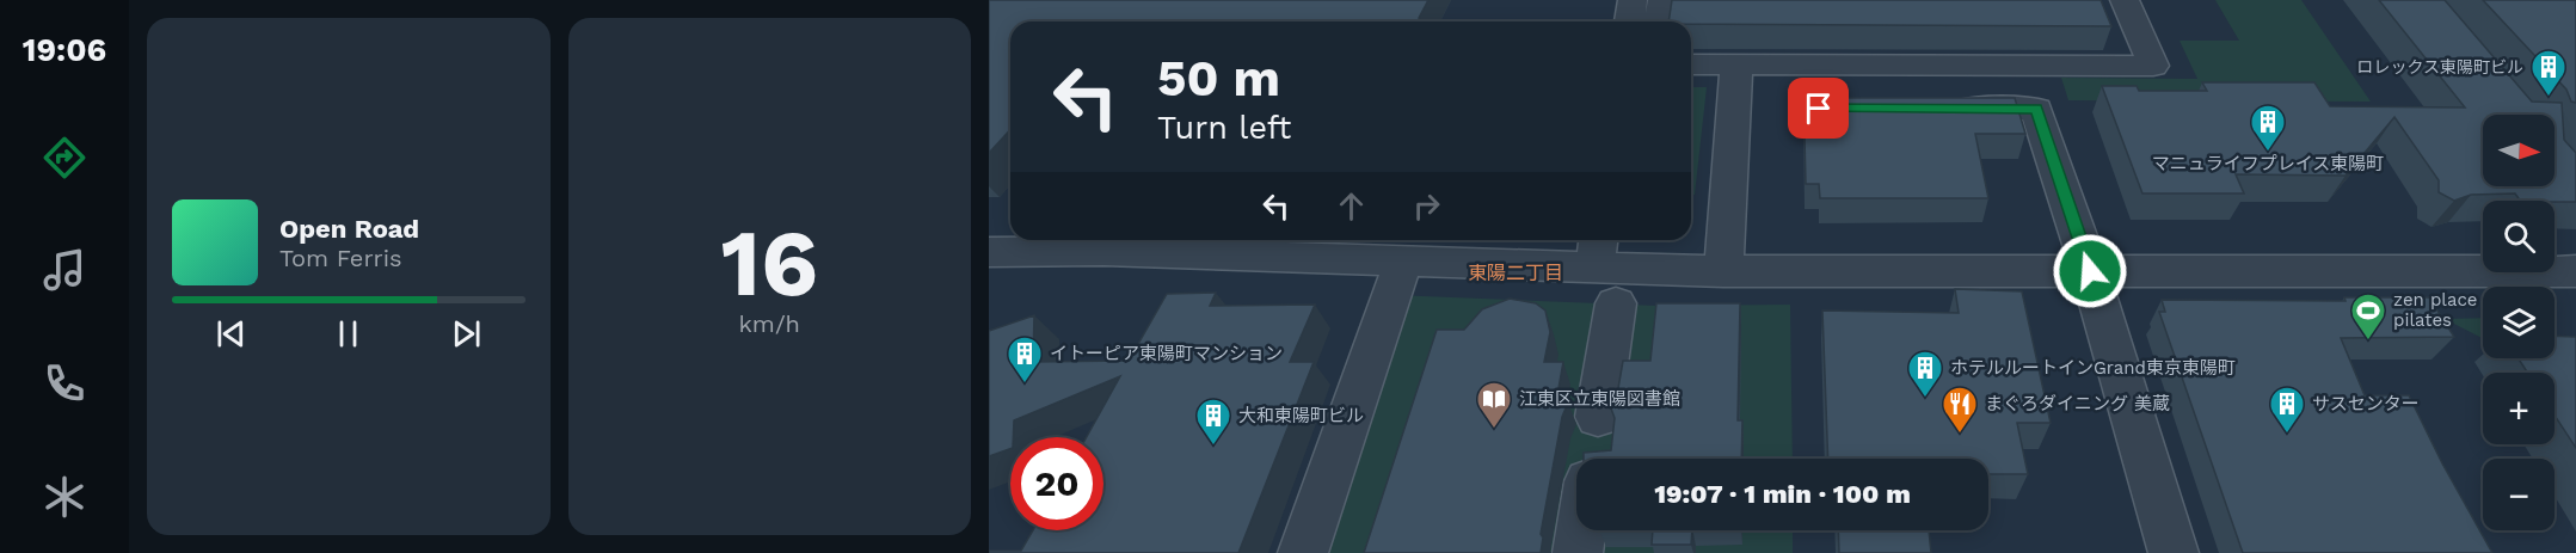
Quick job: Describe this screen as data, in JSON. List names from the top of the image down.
{
  "districts": ["東陽二丁目"],
  "places": {
    "building": [
      "ロレックス東陽町ビル",
      "マニュライフプレイス東陽町",
      "イトーピア東陽町マンション",
      "ホテルルートインGrand東京東陽町",
      "サスセンター",
      "大和東陽町ビル"
    ],
    "sports": ["zen place pilates"],
    "library": ["江東区立東陽図書館"],
    "restaurant": ["まぐろダイニング 美蔵"]
  },
  "north": "right",
  "page": {
    "tabs": "19:06",
    "tile": ["16", "km/h"],
    "turn": ["50 m", "Turn left"],
    "map_buttons": ["+", "−"],
    "song": ["Open Road", "Tom Ferris"],
    "limit": "20",
    "trip": "19:07 · 1 min · 100 m"
  }
}
